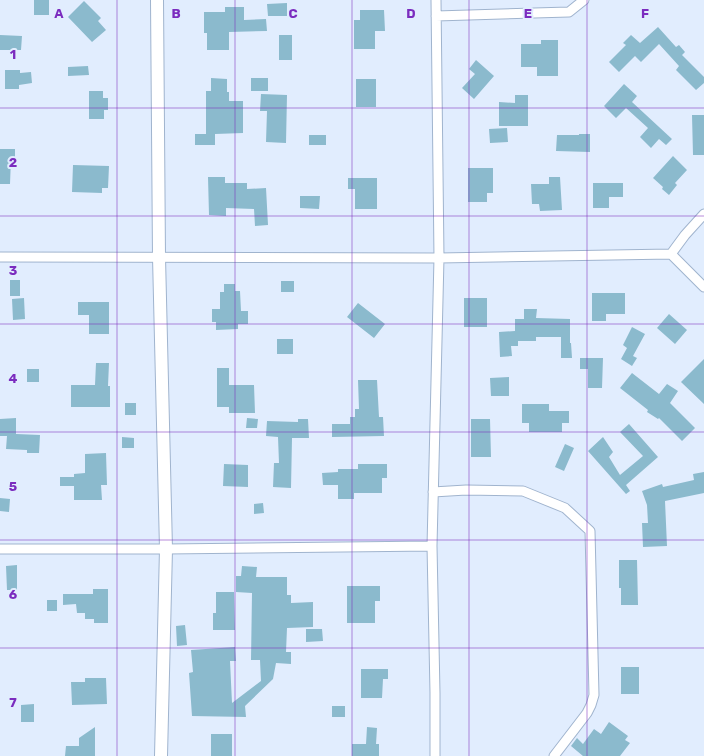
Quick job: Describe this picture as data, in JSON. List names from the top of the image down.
{
  "grid": {
    "columns": [
      "A",
      "B",
      "C",
      "D",
      "E",
      "F"
    ],
    "rows": [
      "1",
      "2",
      "3",
      "4",
      "5",
      "6",
      "7"
    ]
  }
}
